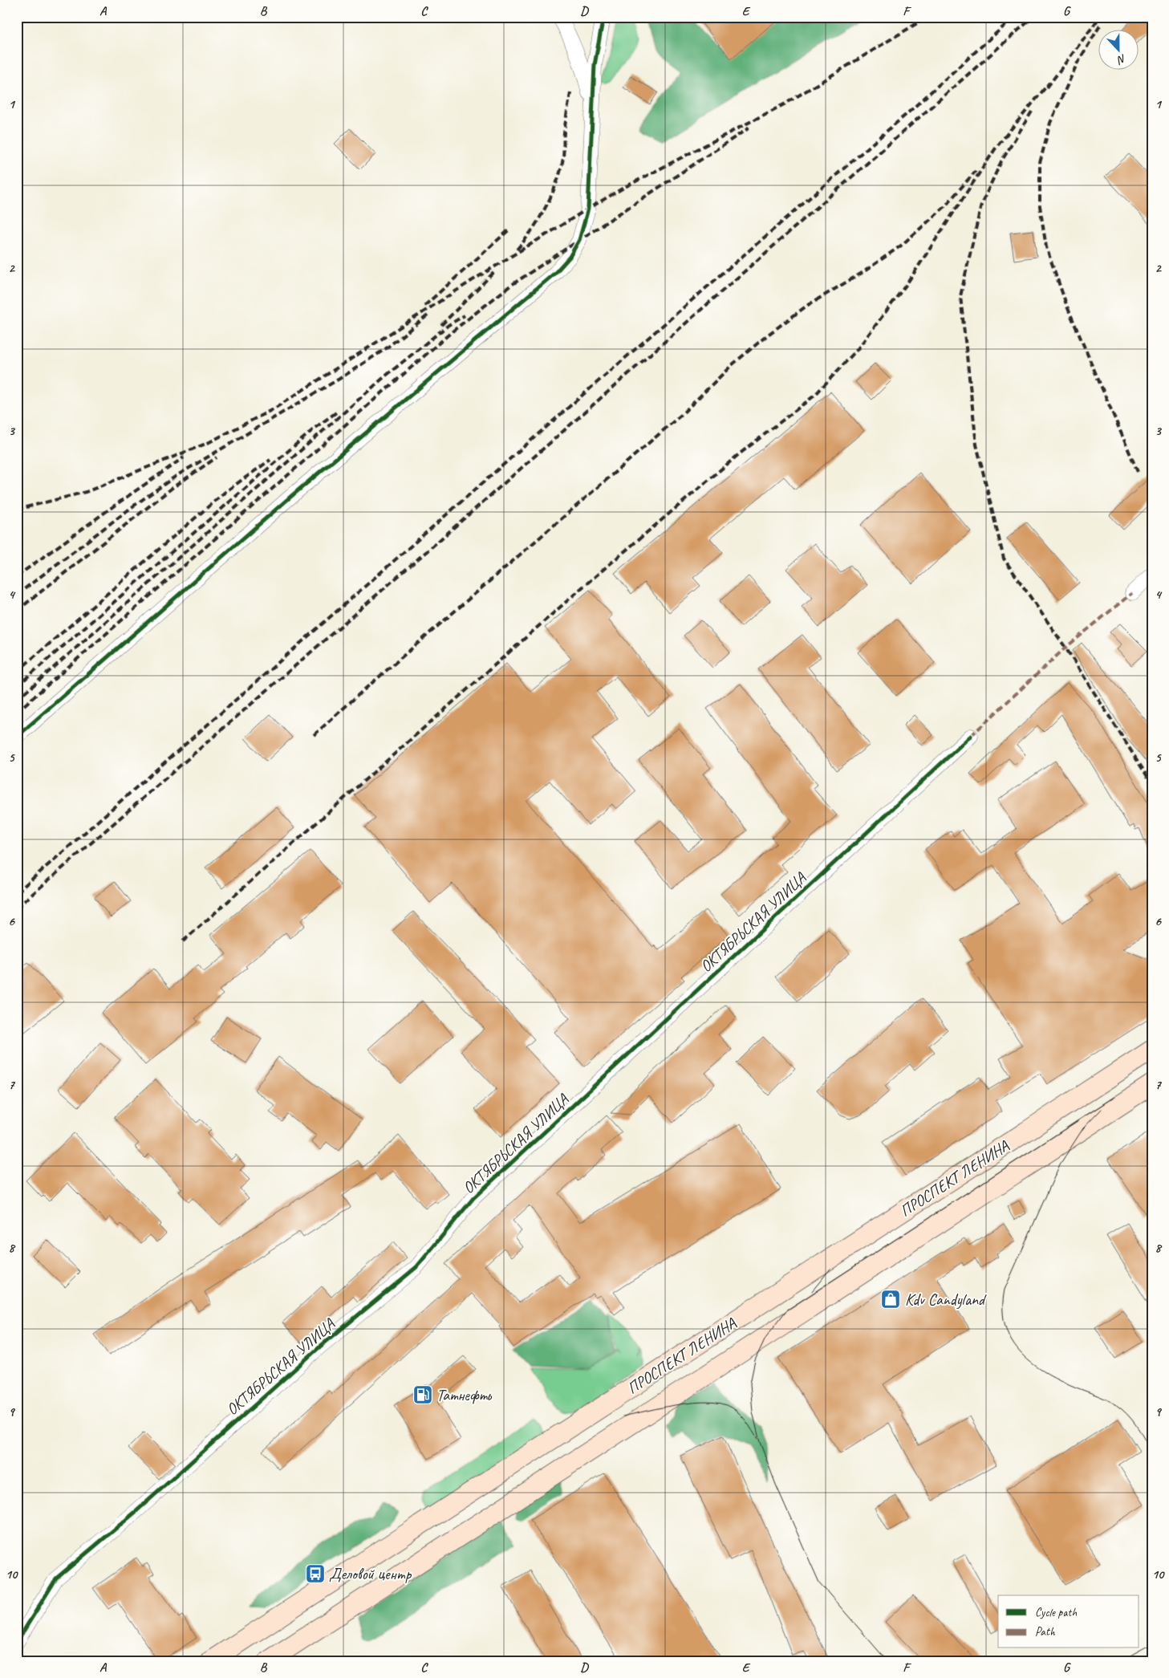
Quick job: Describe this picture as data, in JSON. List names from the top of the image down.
{
  "streets": {
    "main road": ["ПРОСПЕКТ ЛЕНИНА"],
    "street": ["ОКТЯБРЬСКАЯ УЛИЦА"]
  },
  "places": {
    "shop": ["Kdv Candyland"],
    "fuel station": ["Татнефть"],
    "bus stop": ["Деловой центр"]
  },
  "legend": ["Cycle path", "Path"],
  "north": "bottom",
  "grid": {
    "columns": [
      "A",
      "B",
      "C",
      "D",
      "E",
      "F",
      "G"
    ],
    "rows": [
      "1",
      "2",
      "3",
      "4",
      "5",
      "6",
      "7",
      "8",
      "9",
      "10"
    ]
  }
}
